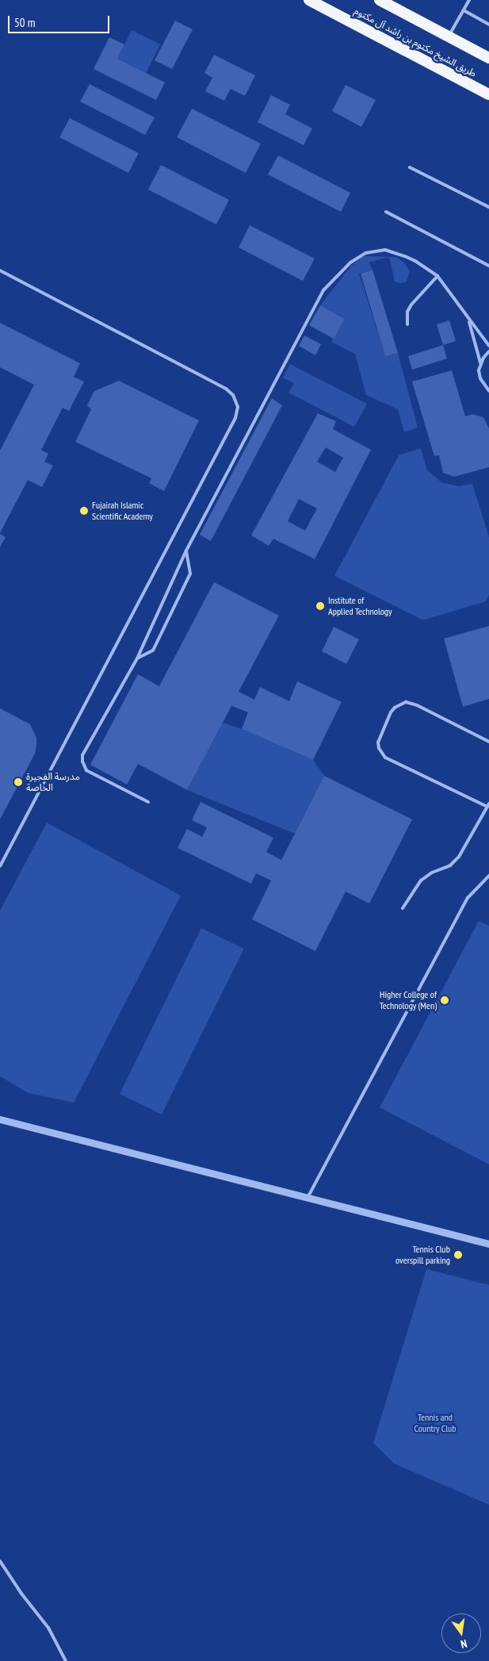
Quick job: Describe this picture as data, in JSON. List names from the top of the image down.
{
  "streets": {
    "highway": ["طريق الشيخ مكتوم بن راشد آل مكتوم"]
  },
  "parks": ["Tennis and Country Club"],
  "places": [
    "Fujairah Islamic Scientific Academy",
    "Institute of Applied Technology",
    "مدرسة الفجيرة الخاصة",
    "Higher College of Technology (Men)",
    "Tennis Club overspill parking"
  ],
  "scale_bar": "50 m",
  "north": "bottom"
}
